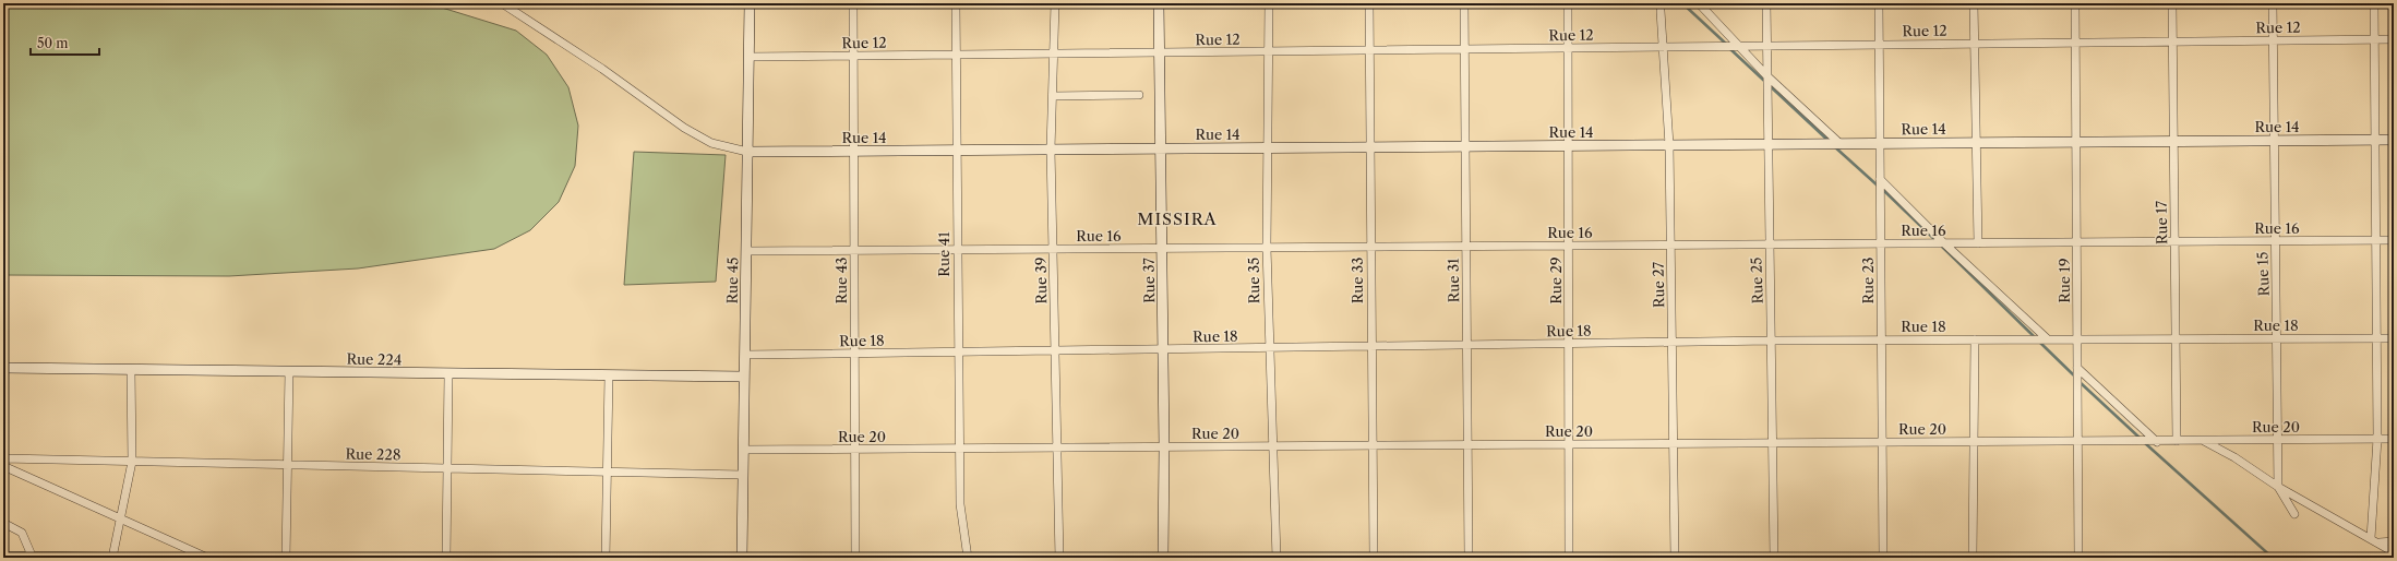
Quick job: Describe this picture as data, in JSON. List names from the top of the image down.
{
  "streets": {
    "street": [
      "Rue 12",
      "Rue 14",
      "Rue 17",
      "Rue 16",
      "Rue 41",
      "Rue 15",
      "Rue 45",
      "Rue 43",
      "Rue 39",
      "Rue 37",
      "Rue 35",
      "Rue 33",
      "Rue 31",
      "Rue 29",
      "Rue 25",
      "Rue 23",
      "Rue 19",
      "Rue 27",
      "Rue 18",
      "Rue 224",
      "Rue 20",
      "Rue 228"
    ]
  },
  "crossings": [
    ["Rue 12", "Rue 17"],
    ["Rue 12", "Rue 41"],
    ["Rue 12", "Rue 15"],
    ["Rue 12", "Rue 45"],
    ["Rue 12", "Rue 43"],
    ["Rue 12", "Rue 39"],
    ["Rue 12", "Rue 37"],
    ["Rue 12", "Rue 35"],
    ["Rue 12", "Rue 33"],
    ["Rue 12", "Rue 31"],
    ["Rue 12", "Rue 29"],
    ["Rue 12", "Rue 25"],
    ["Rue 12", "Rue 23"],
    ["Rue 12", "Rue 19"],
    ["Rue 12", "Rue 27"],
    ["Rue 14", "Rue 17"],
    ["Rue 14", "Rue 41"],
    ["Rue 14", "Rue 15"],
    ["Rue 14", "Rue 45"],
    ["Rue 14", "Rue 43"],
    ["Rue 14", "Rue 39"],
    ["Rue 14", "Rue 37"],
    ["Rue 14", "Rue 35"],
    ["Rue 14", "Rue 33"],
    ["Rue 14", "Rue 31"],
    ["Rue 14", "Rue 29"],
    ["Rue 14", "Rue 25"],
    ["Rue 14", "Rue 23"],
    ["Rue 14", "Rue 19"],
    ["Rue 14", "Rue 27"],
    ["Rue 17", "Rue 16"],
    ["Rue 17", "Rue 18"],
    ["Rue 17", "Rue 20"],
    ["Rue 16", "Rue 41"],
    ["Rue 16", "Rue 15"],
    ["Rue 16", "Rue 45"],
    ["Rue 16", "Rue 43"],
    ["Rue 16", "Rue 39"],
    ["Rue 16", "Rue 37"],
    ["Rue 16", "Rue 35"],
    ["Rue 16", "Rue 33"],
    ["Rue 16", "Rue 31"],
    ["Rue 16", "Rue 29"],
    ["Rue 16", "Rue 25"],
    ["Rue 16", "Rue 23"],
    ["Rue 16", "Rue 19"],
    ["Rue 16", "Rue 27"],
    ["Rue 41", "Rue 18"],
    ["Rue 41", "Rue 20"],
    ["Rue 15", "Rue 18"],
    ["Rue 15", "Rue 20"],
    ["Rue 45", "Rue 18"],
    ["Rue 45", "Rue 224"],
    ["Rue 45", "Rue 20"],
    ["Rue 45", "Rue 228"],
    ["Rue 43", "Rue 18"],
    ["Rue 43", "Rue 20"],
    ["Rue 39", "Rue 18"],
    ["Rue 39", "Rue 20"],
    ["Rue 37", "Rue 18"],
    ["Rue 37", "Rue 20"],
    ["Rue 35", "Rue 18"],
    ["Rue 35", "Rue 20"],
    ["Rue 33", "Rue 18"],
    ["Rue 33", "Rue 20"],
    ["Rue 31", "Rue 18"],
    ["Rue 31", "Rue 20"],
    ["Rue 29", "Rue 18"],
    ["Rue 29", "Rue 20"],
    ["Rue 25", "Rue 18"],
    ["Rue 25", "Rue 20"],
    ["Rue 23", "Rue 18"],
    ["Rue 23", "Rue 20"],
    ["Rue 19", "Rue 18"],
    ["Rue 19", "Rue 20"],
    ["Rue 27", "Rue 18"],
    ["Rue 27", "Rue 20"]
  ],
  "districts": ["MISSIRA"],
  "scale_bar": "50 m"
}
